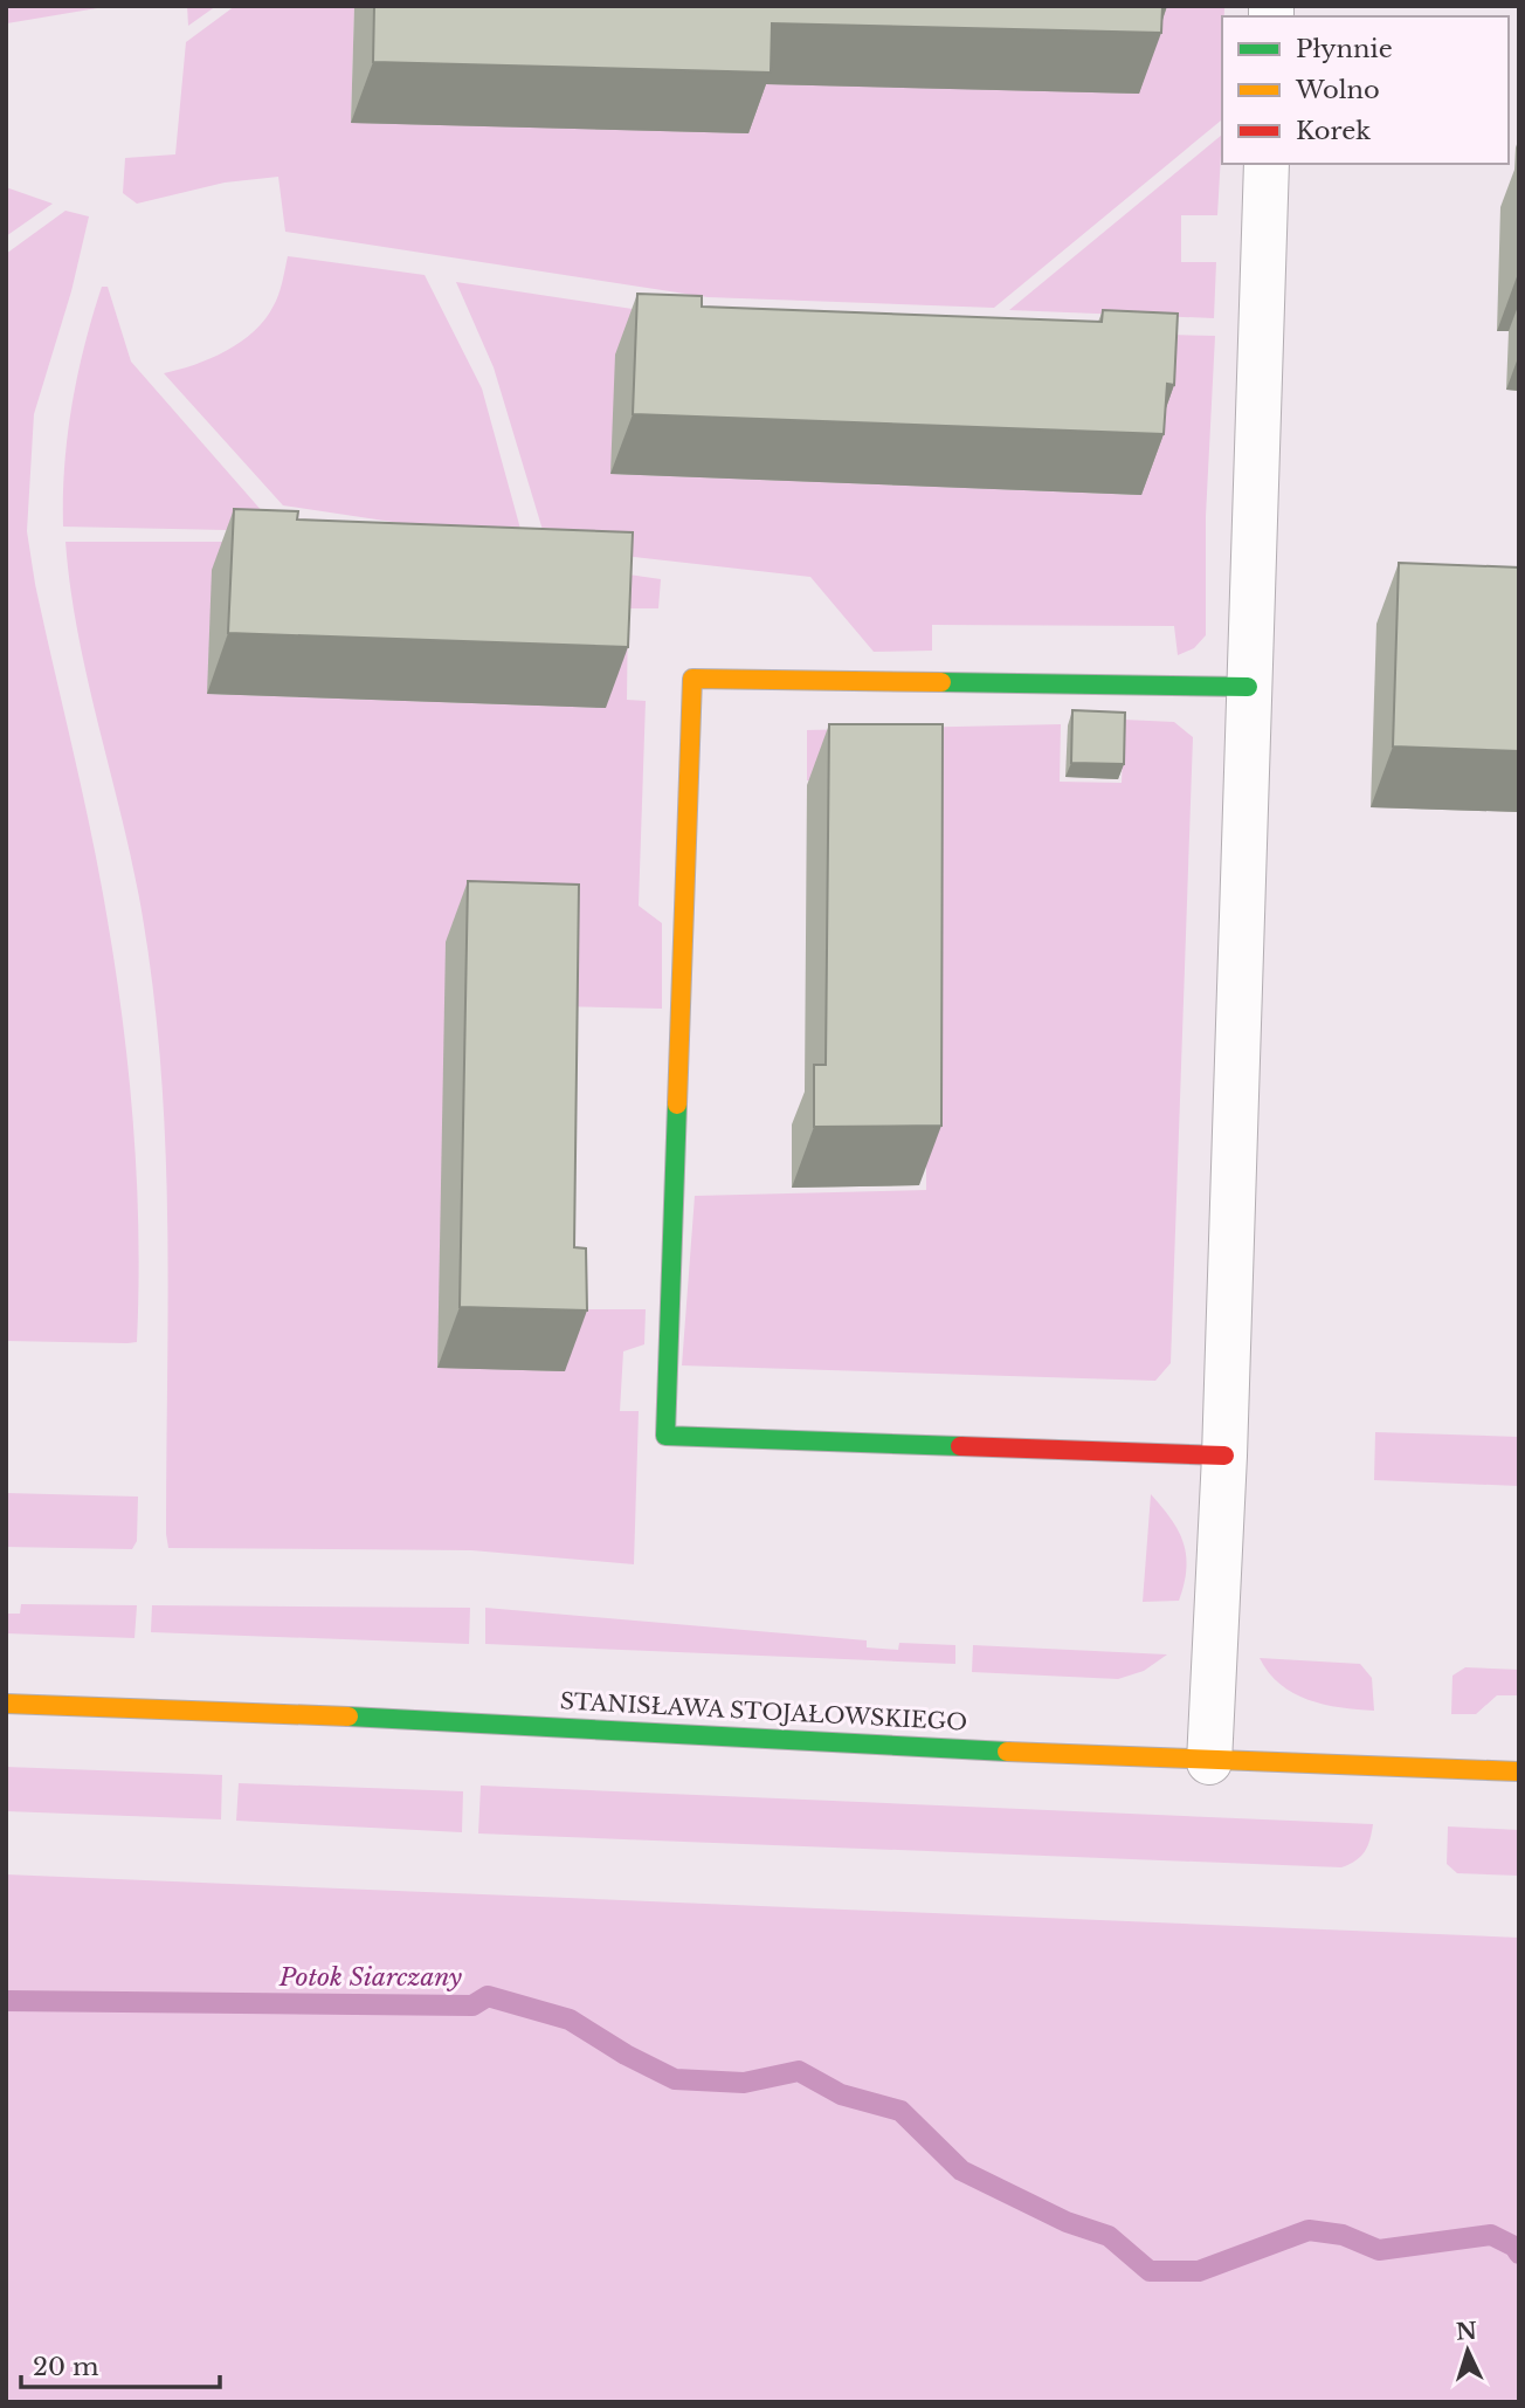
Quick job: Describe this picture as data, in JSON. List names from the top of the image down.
{
  "streets": {
    "street": ["STANISŁAWA STOJAŁOWSKIEGO"]
  },
  "water": ["Potok Siarczany"],
  "legend": ["Płynnie", "Wolno", "Korek"],
  "scale_bar": "20 m",
  "north": "top"
}
